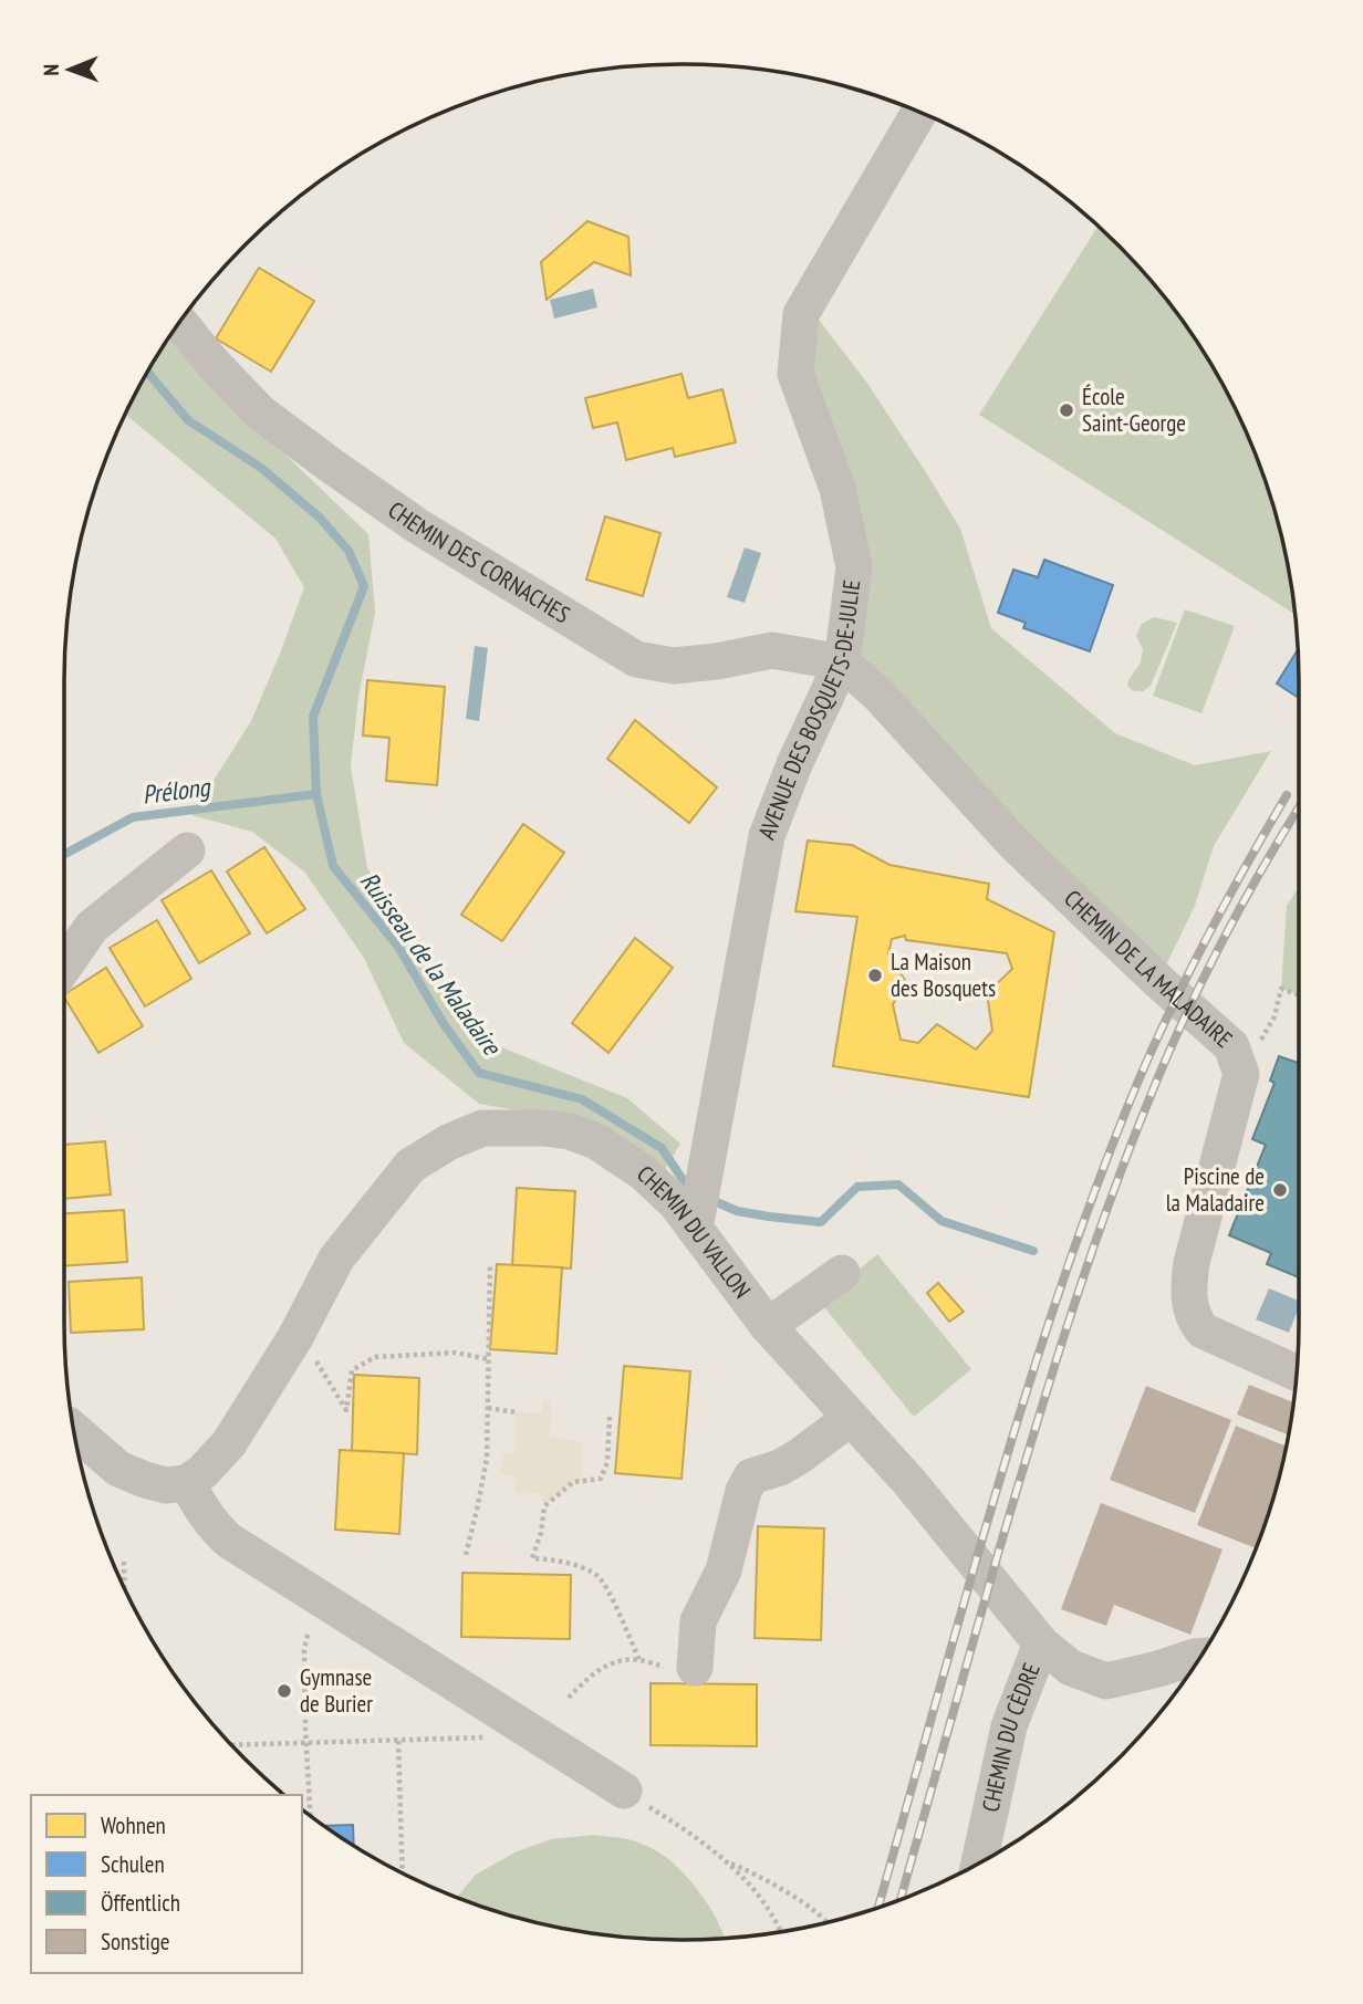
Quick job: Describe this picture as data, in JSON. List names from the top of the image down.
{
  "streets": {
    "street": [
      "CHEMIN DES CORNACHES",
      "AVENUE DES BOSQUETS-DE-JULIE",
      "CHEMIN DE LA MALADAIRE",
      "CHEMIN DU VALLON",
      "CHEMIN DU CÈDRE"
    ]
  },
  "crossings": [
    ["CHEMIN DES CORNACHES", "AVENUE DES BOSQUETS-DE-JULIE"],
    ["CHEMIN DES CORNACHES", "CHEMIN DE LA MALADAIRE"],
    ["AVENUE DES BOSQUETS-DE-JULIE", "CHEMIN DE LA MALADAIRE"],
    ["AVENUE DES BOSQUETS-DE-JULIE", "CHEMIN DU VALLON"],
    ["CHEMIN DU VALLON", "CHEMIN DU CÈDRE"]
  ],
  "water": ["Prélong", "Ruisseau de la Maladaire"],
  "places": [
    "École Saint-George",
    "La Maison des Bosquets",
    "Piscine de la Maladaire",
    "Gymnase de Burier"
  ],
  "legend": [
    "Wohnen",
    "Schulen",
    "Öffentlich",
    "Sonstige"
  ],
  "north": "left"
}
